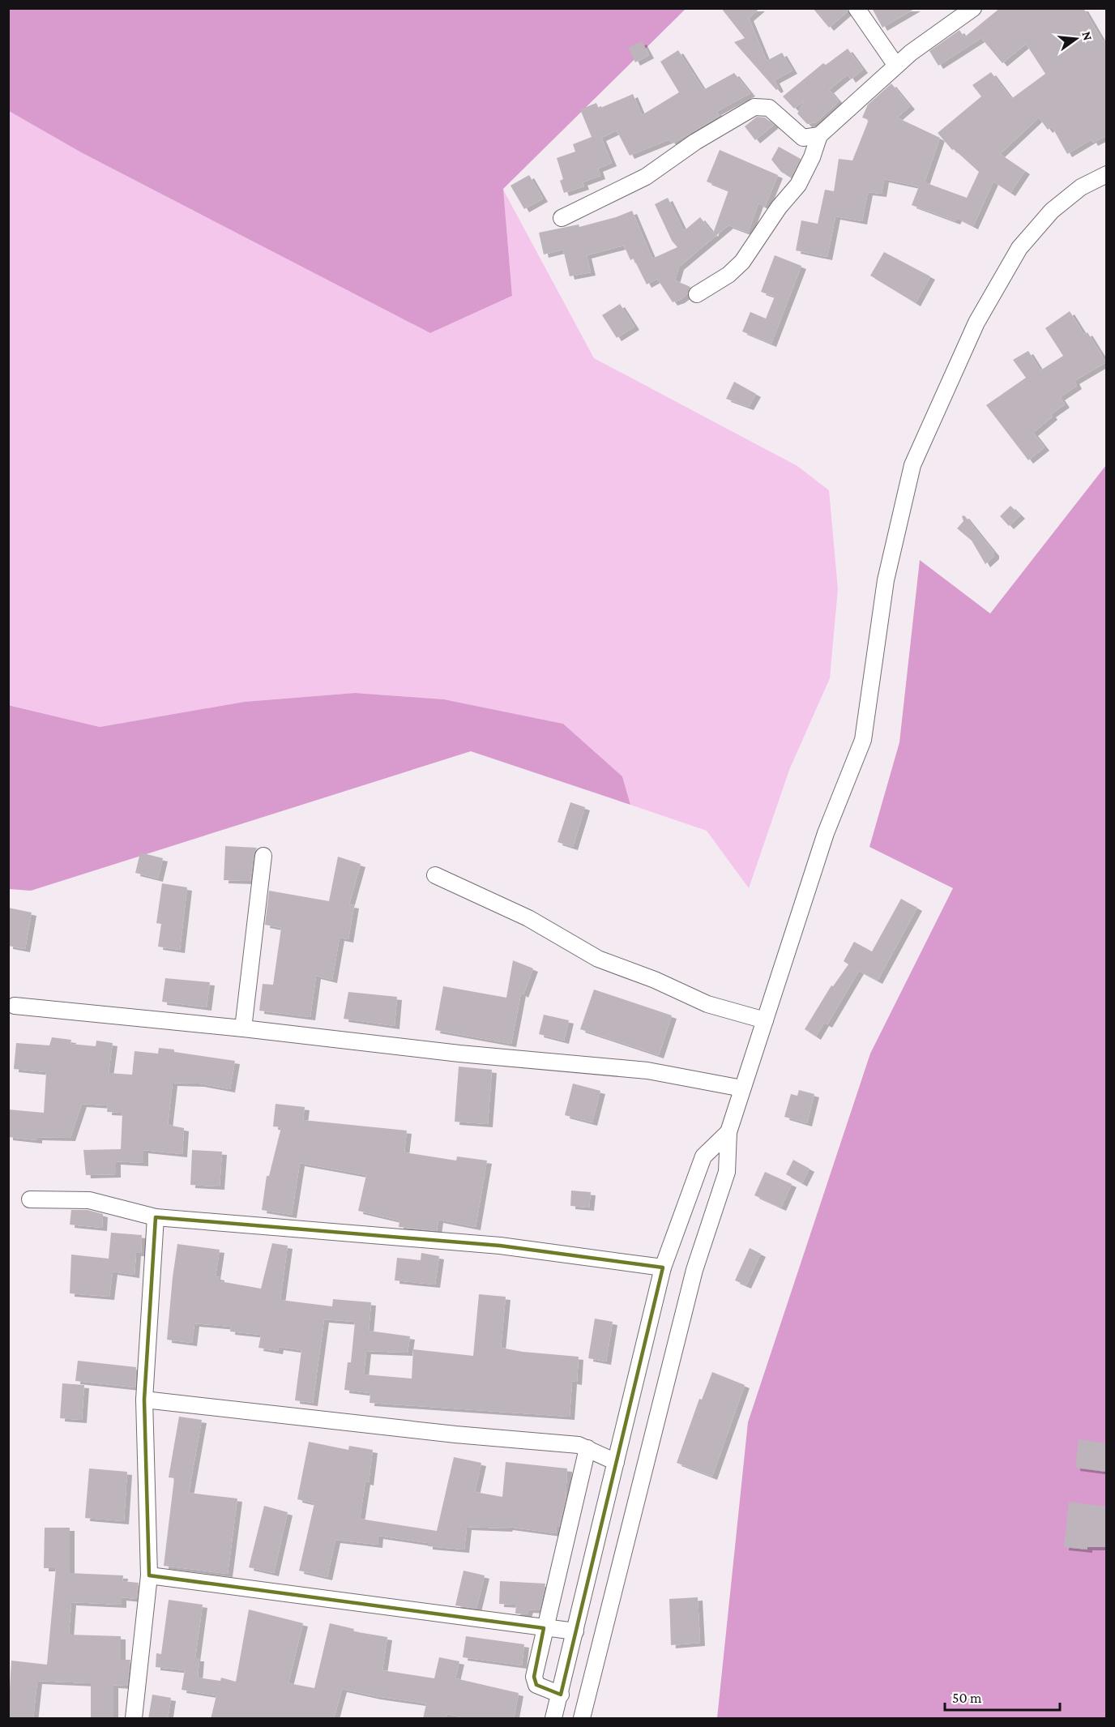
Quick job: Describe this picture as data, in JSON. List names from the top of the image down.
{
  "scale_bar": "50 m",
  "north": "right"
}
